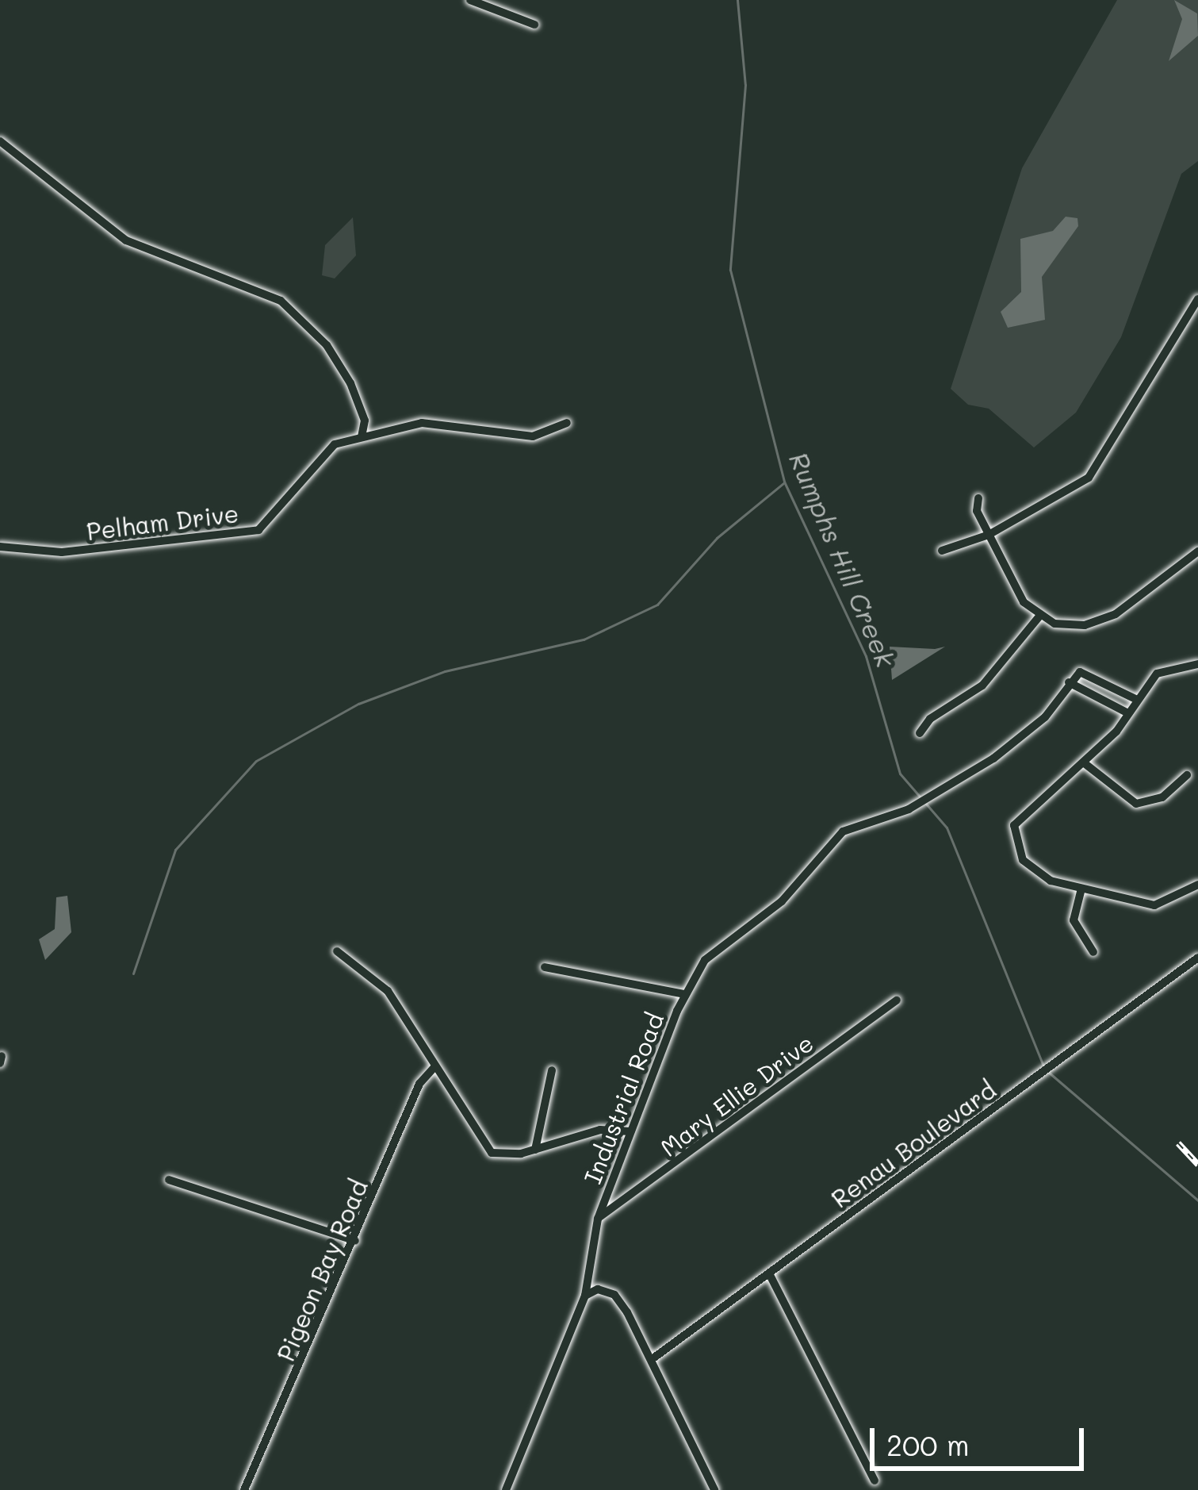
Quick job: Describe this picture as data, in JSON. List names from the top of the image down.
{
  "streets": {
    "street": [
      "Pelham Drive",
      "Mary Ellie Drive",
      "Industrial Road",
      "Renau Boulevard",
      "Pigeon Bay Road"
    ]
  },
  "crossings": [
    ["Mary Ellie Drive", "Industrial Road"]
  ],
  "water": ["Rumphs Hill Creek"],
  "scale_bar": "200 m"
}
